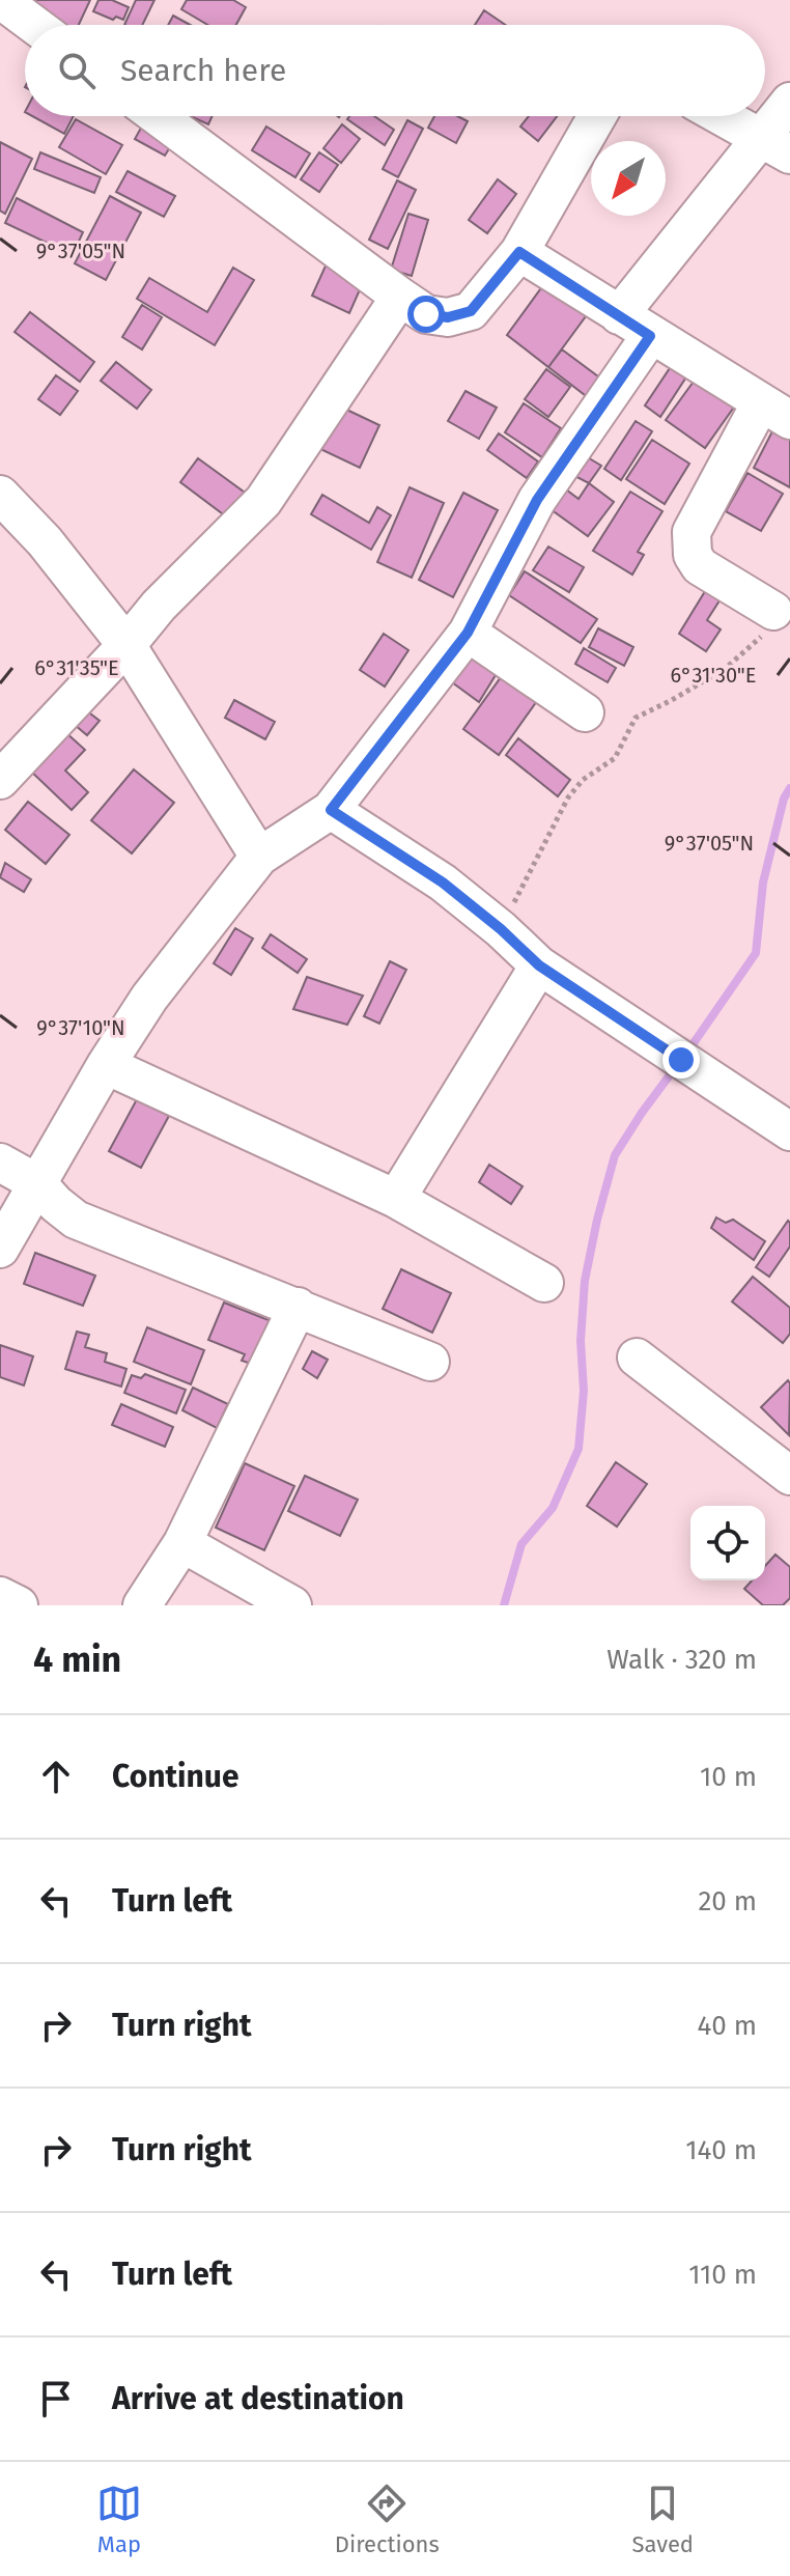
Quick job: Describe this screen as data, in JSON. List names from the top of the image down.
{
  "north": "bottom left",
  "page": {
    "search": "Search here",
    "heading": ["4 min", "Walk · 320 m"],
    "list": [
      ["Continue", "10 m"],
      ["Turn left", "20 m"],
      ["Turn right", "40 m"],
      ["Turn right", "140 m"],
      ["Turn left", "110 m"],
      "Arrive at destination"
    ],
    "nav": ["Map", "Directions", "Saved"]
  },
  "coordinates": [
    "9°37'05\"N",
    "6°31'35\"E",
    "6°31'30\"E",
    "9°37'10\"N"
  ]
}
